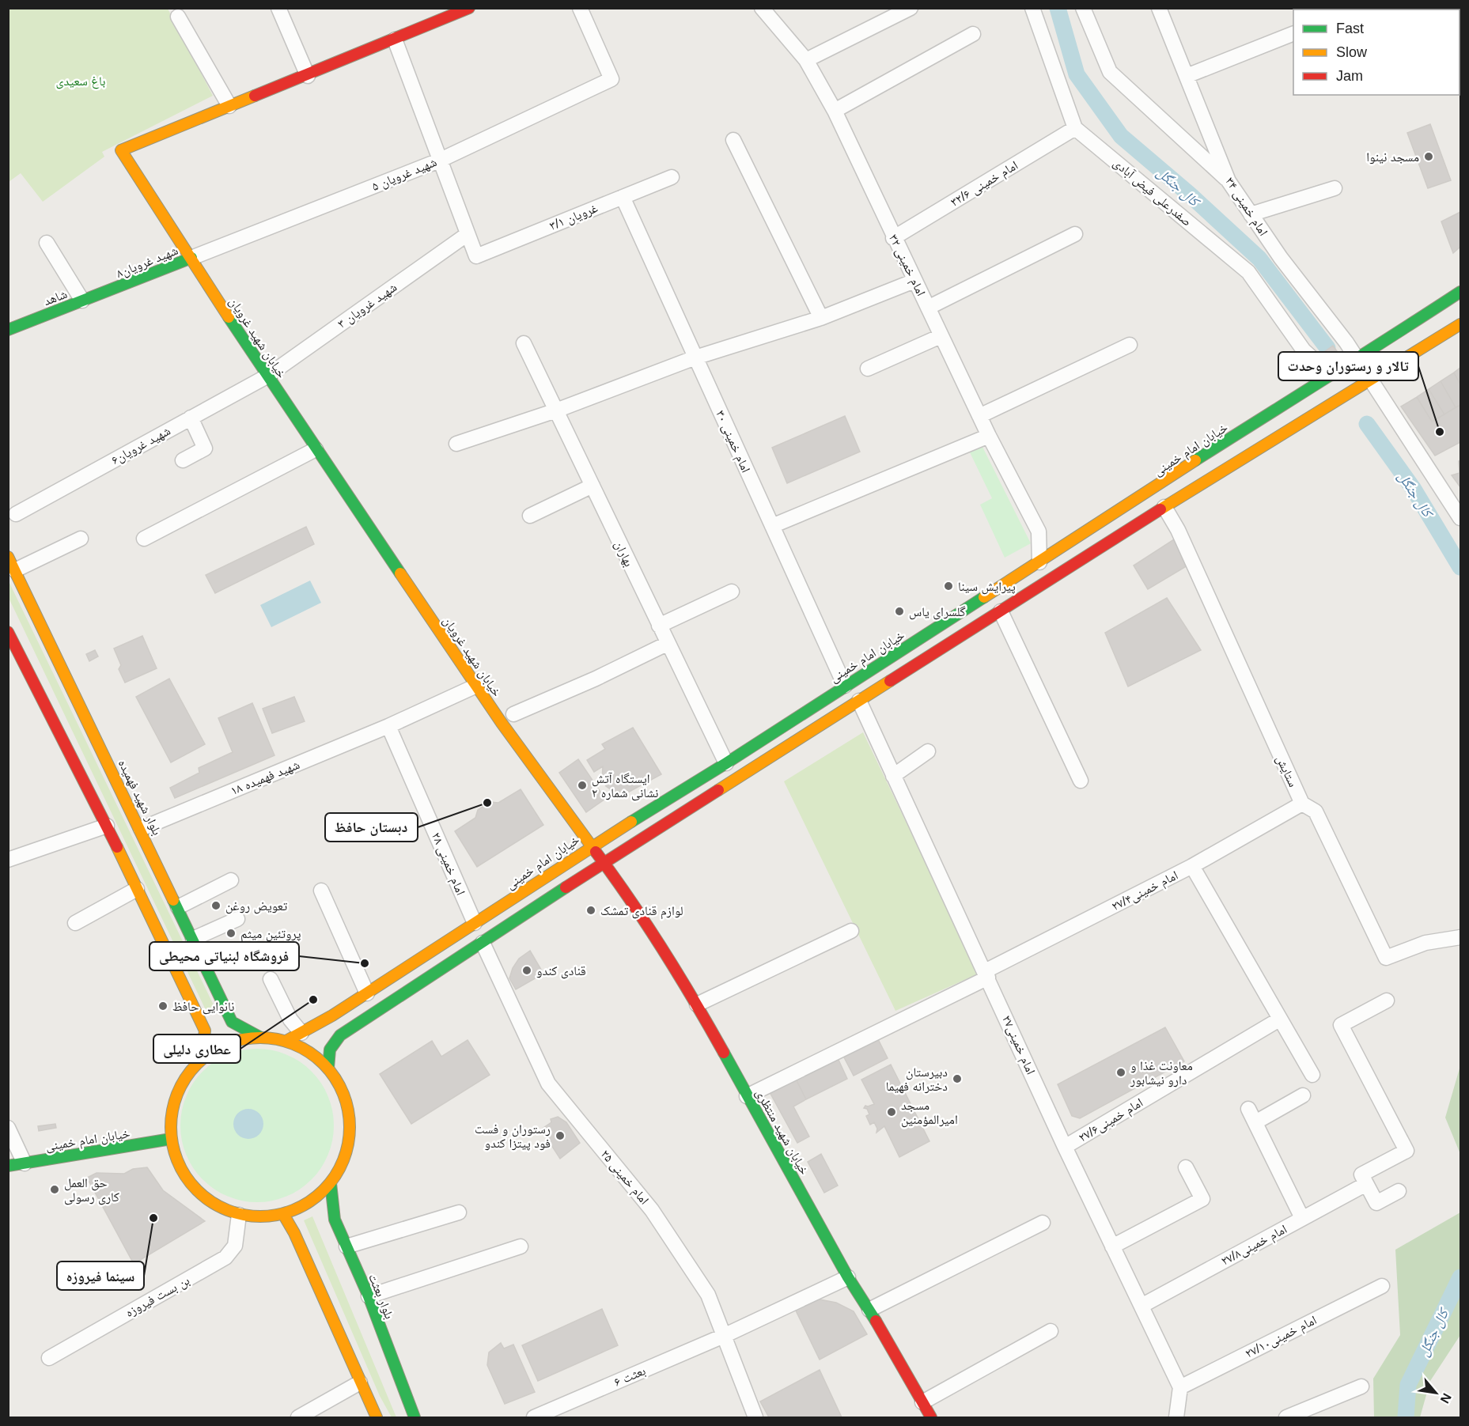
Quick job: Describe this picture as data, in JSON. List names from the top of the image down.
{
  "streets": {
    "main road": [
      "شهید غرویان۸",
      "شاهد",
      "خیابان شهید غرویان",
      "خیابان امام خمینی",
      "بلوار شهید فهمیده",
      "خیابان شهید منتظری",
      "بلوار بعثت"
    ],
    "street": [
      "شهید غرویان ۵",
      "امام خمینی ۳۲/۶",
      "صفدرعلی فیض آبادی",
      "امام خمینی ۳۴",
      "غرویان ۳/۱",
      "امام خمینی ۳۲",
      "شهید غرویان ۳",
      "امام خمینی ۳۰",
      "شهید غرویان۶",
      "بهاران",
      "ستایش",
      "شهید فهمیده ۱۸",
      "امام خمینی ۲۸",
      "امام خمینی۲۷/۴",
      "امام خمینی۲۷",
      "امام خمینی۲۷/۶",
      "امام خمینی ۲۵",
      "امام خمینی۲۷/۸",
      "بن بست فیروزه",
      "امام خمینی۲۷/۱۰",
      "بعثت ۶"
    ]
  },
  "crossings": [
    ["شهید غرویان ۵", "شهید غرویان۸"],
    ["شهید غرویان ۵", "خیابان شهید غرویان"],
    ["امام خمینی ۳۲/۶", "صفدرعلی فیض آبادی"],
    ["امام خمینی ۳۲/۶", "امام خمینی ۳۲"],
    ["صفدرعلی فیض آبادی", "خیابان امام خمینی"],
    ["امام خمینی ۳۴", "خیابان امام خمینی"],
    ["غرویان ۳/۱", "شهید غرویان ۳"],
    ["غرویان ۳/۱", "امام خمینی ۳۰"],
    ["شهید غرویان۸", "شاهد"],
    ["شهید غرویان۸", "خیابان شهید غرویان"],
    ["شهید غرویان ۳", "خیابان شهید غرویان"],
    ["شهید غرویان ۳", "شهید غرویان۶"],
    ["خیابان شهید غرویان", "شهید غرویان۶"],
    ["خیابان شهید غرویان", "خیابان امام خمینی"],
    ["خیابان شهید غرویان", "شهید فهمیده ۱۸"],
    ["خیابان شهید غرویان", "خیابان شهید منتظری"],
    ["امام خمینی ۳۰", "خیابان امام خمینی"],
    ["خیابان امام خمینی", "بهاران"],
    ["خیابان امام خمینی", "امام خمینی ۲۸"],
    ["ستایش", "امام خمینی۲۷/۴"],
    ["شهید فهمیده ۱۸", "بلوار شهید فهمیده"],
    ["شهید فهمیده ۱۸", "امام خمینی ۲۸"],
    ["امام خمینی۲۷/۴", "امام خمینی۲۷"],
    ["امام خمینی۲۷/۴", "خیابان شهید منتظری"],
    ["امام خمینی۲۷", "امام خمینی۲۷/۶"],
    ["امام خمینی۲۷", "امام خمینی۲۷/۸"],
    ["امام خمینی۲۷", "امام خمینی۲۷/۱۰"],
    ["خیابان شهید منتظری", "بعثت ۶"],
    ["امام خمینی ۲۵", "بعثت ۶"]
  ],
  "water": ["کال جنگل"],
  "parks": ["باغ سعیدی"],
  "places": [
    "مسجد نینوا",
    "تالار و رستوران وحدت",
    "پیرایش سینا",
    "گلسرای یاس",
    "ایستگاه آتش نشانی شماره ۲",
    "دبستان حافظ",
    "تعویض روغن",
    "لوازم قنادی تمشک",
    "پروتئین میثم",
    "فروشگاه لبنیاتی محیطی",
    "قنادی کندو",
    "عطاری دلیلی",
    "نانوایی حافظ",
    "معاونت غذا و دارو نیشابور",
    "دبیرستان دخترانه فهیما",
    "مسجد امیرالمؤمنین",
    "رستوران و فست فود پیتزا کندو",
    "حق العمل کاری رسولی",
    "سینما فیروزه"
  ],
  "legend": ["Fast", "Slow", "Jam"],
  "north": "bottom right"
}
